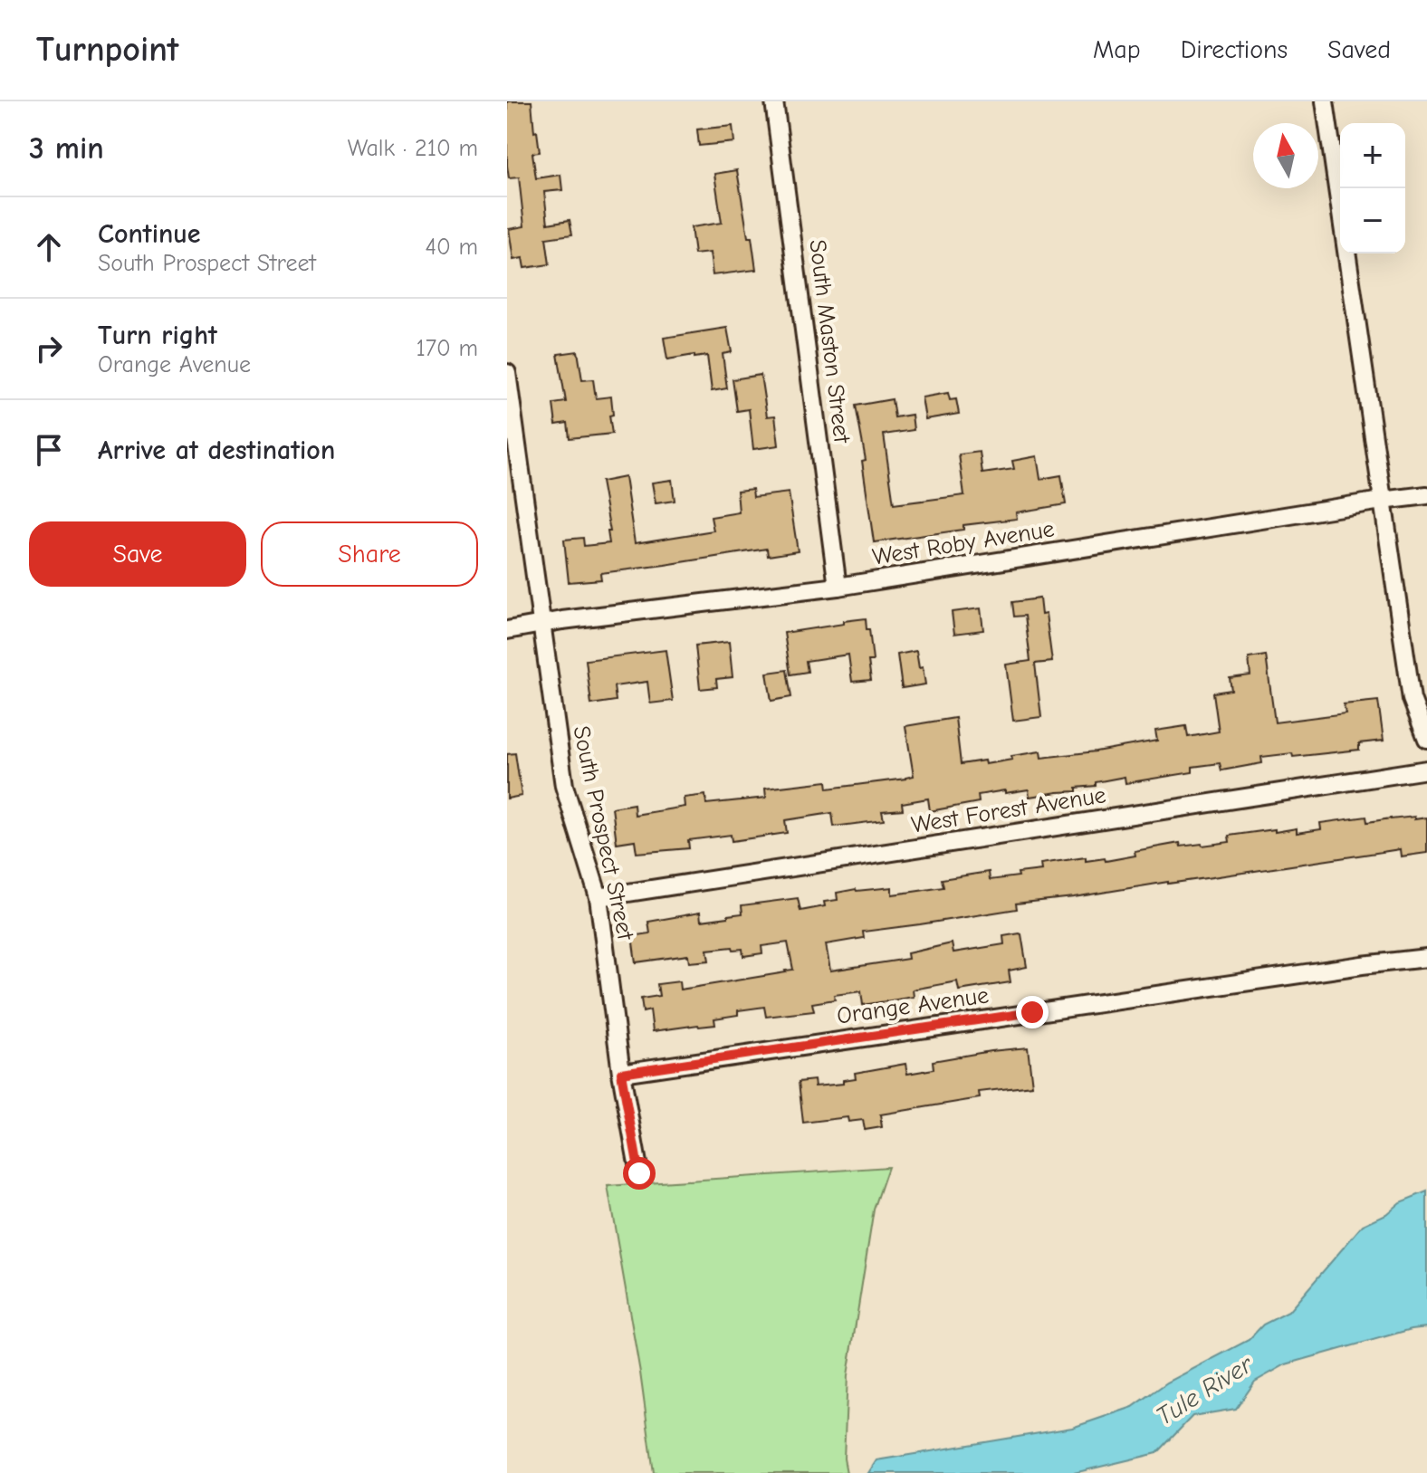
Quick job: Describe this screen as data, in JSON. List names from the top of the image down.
{
  "streets": {
    "street": [
      "South Maston Street",
      "West Roby Avenue",
      "West Forest Avenue",
      "South Prospect Street",
      "Orange Avenue"
    ]
  },
  "crossings": [
    ["South Maston Street", "West Roby Avenue"],
    ["West Roby Avenue", "South Prospect Street"],
    ["West Forest Avenue", "South Prospect Street"],
    ["South Prospect Street", "Orange Avenue"]
  ],
  "water": ["Tule River"],
  "north": "top",
  "page": {
    "header": "Turnpoint",
    "nav": ["Map", "Directions", "Saved"],
    "heading": ["3 min", "Walk · 210 m"],
    "map_buttons": ["+", "−"],
    "list": [
      ["Continue", "South Prospect Street", "40 m"],
      ["Turn right", "Orange Avenue", "170 m"],
      "Arrive at destination"
    ],
    "buttons": ["Save", "Share"]
  }
}
